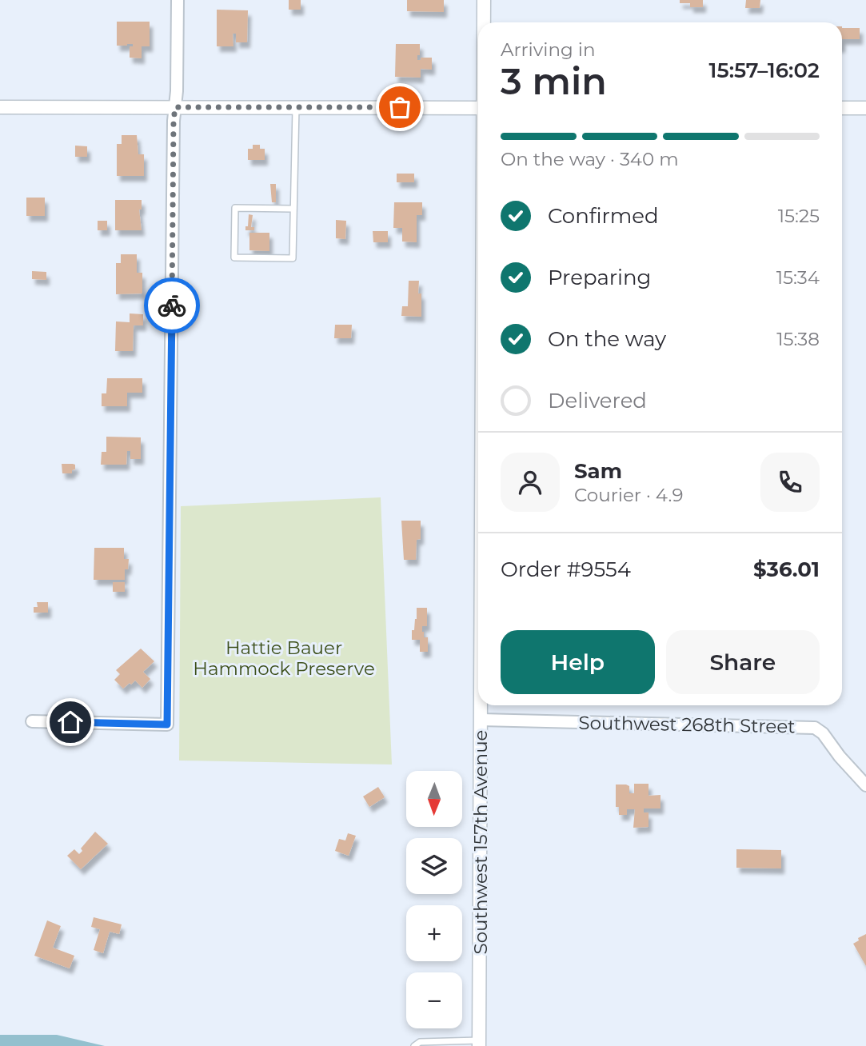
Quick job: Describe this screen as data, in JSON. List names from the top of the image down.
{
  "streets": {
    "street": ["Southwest 268th Street", "Southwest 157th Avenue"]
  },
  "crossings": [
    ["Southwest 268th Street", "Southwest 157th Avenue"]
  ],
  "parks": ["Hattie Bauer Hammock Preserve"],
  "north": "bottom",
  "page": {
    "heading": ["3 min", "Arriving in", "15:57–16:02"],
    "panel": [
      "Sam",
      "Courier · 4.9",
      "Order #9554",
      "$36.01"
    ],
    "bar": "On the way · 340 m",
    "list": [
      ["Confirmed", "15:25"],
      ["Preparing", "15:34"],
      ["On the way", "15:38"],
      "Delivered"
    ],
    "buttons": ["Help", "Share"],
    "map_buttons": ["+", "−"]
  }
}
